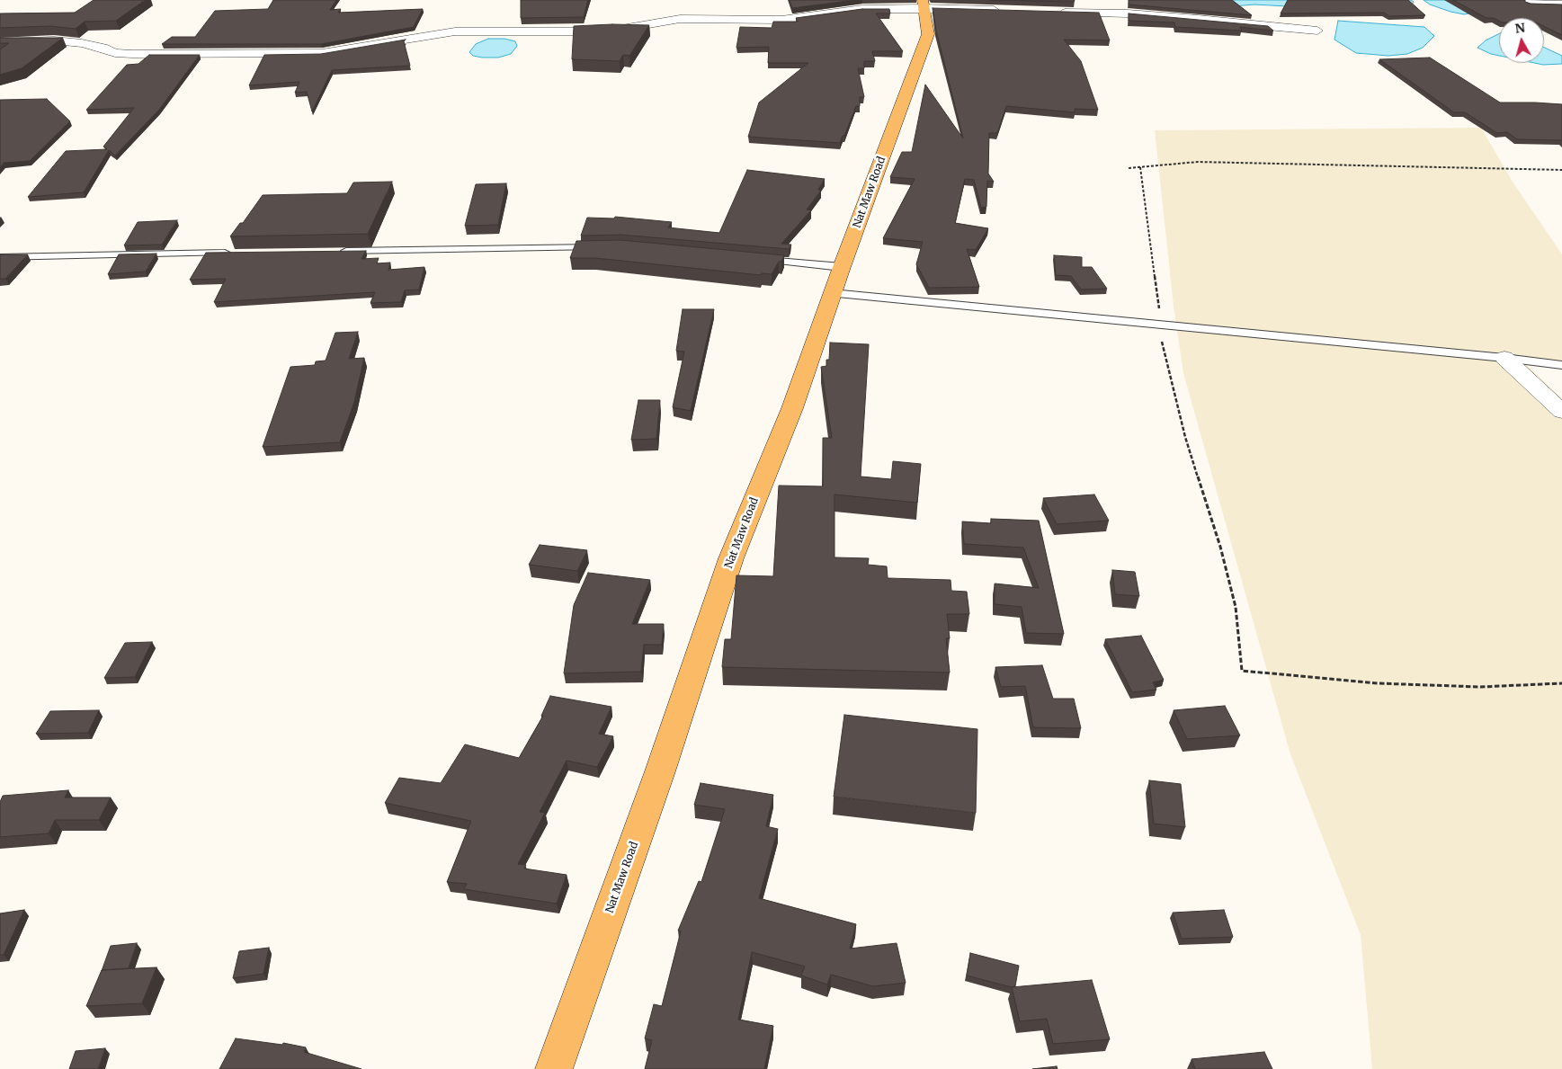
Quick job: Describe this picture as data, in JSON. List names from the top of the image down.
{
  "streets": {
    "main road": ["Nat Maw Road"]
  },
  "north": "top"
}
